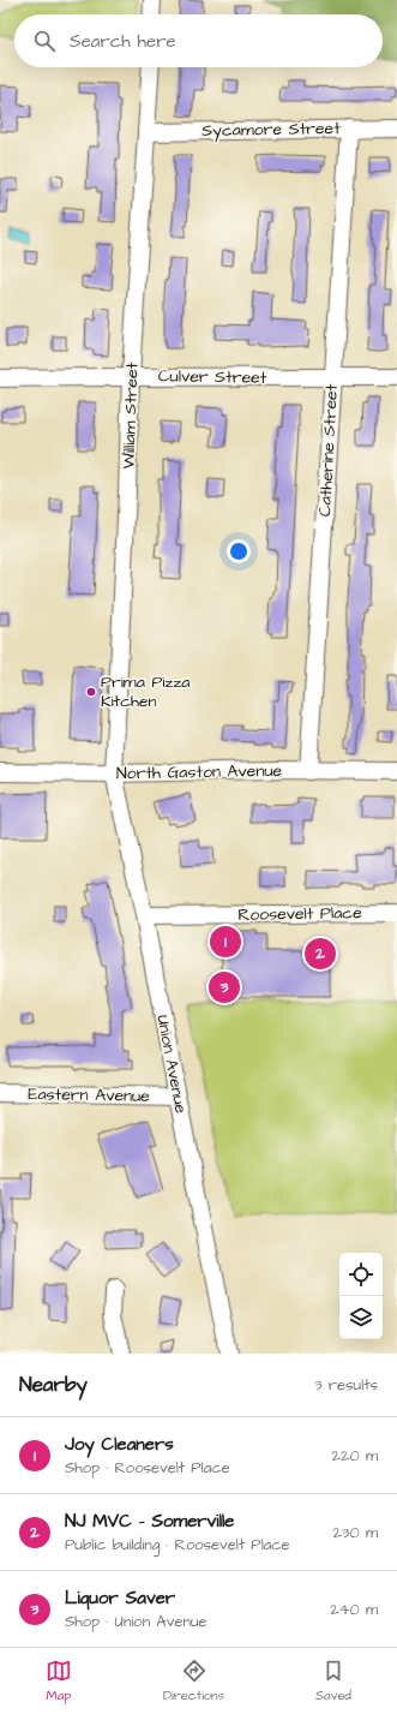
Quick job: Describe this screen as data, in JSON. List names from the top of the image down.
{
  "streets": {
    "street": [
      "Sycamore Street",
      "Culver Street",
      "William Street",
      "Catherine Street",
      "North Gaston Avenue",
      "Roosevelt Place",
      "Union Avenue",
      "Eastern Avenue"
    ]
  },
  "crossings": [
    ["Sycamore Street", "William Street"],
    ["Sycamore Street", "Catherine Street"],
    ["Culver Street", "William Street"],
    ["Culver Street", "Catherine Street"],
    ["William Street", "North Gaston Avenue"],
    ["William Street", "Union Avenue"],
    ["Catherine Street", "North Gaston Avenue"],
    ["North Gaston Avenue", "Union Avenue"],
    ["Roosevelt Place", "Union Avenue"],
    ["Union Avenue", "Eastern Avenue"]
  ],
  "places": ["Prima Pizza Kitchen"],
  "page": {
    "search": "Search here",
    "pins": ["1", "2", "3"],
    "heading": ["Nearby", "3 results"],
    "list": [
      {
        "mark": "1",
        "name": "Joy Cleaners",
        "note": "Shop · Roosevelt Place",
        "value": "220 m"
      },
      {
        "mark": "2",
        "name": "NJ MVC - Somerville",
        "note": "Public building · Roosevelt Place",
        "value": "230 m"
      },
      {
        "mark": "3",
        "name": "Liquor Saver",
        "note": "Shop · Union Avenue",
        "value": "240 m"
      }
    ],
    "nav": ["Map", "Directions", "Saved"]
  }
}
